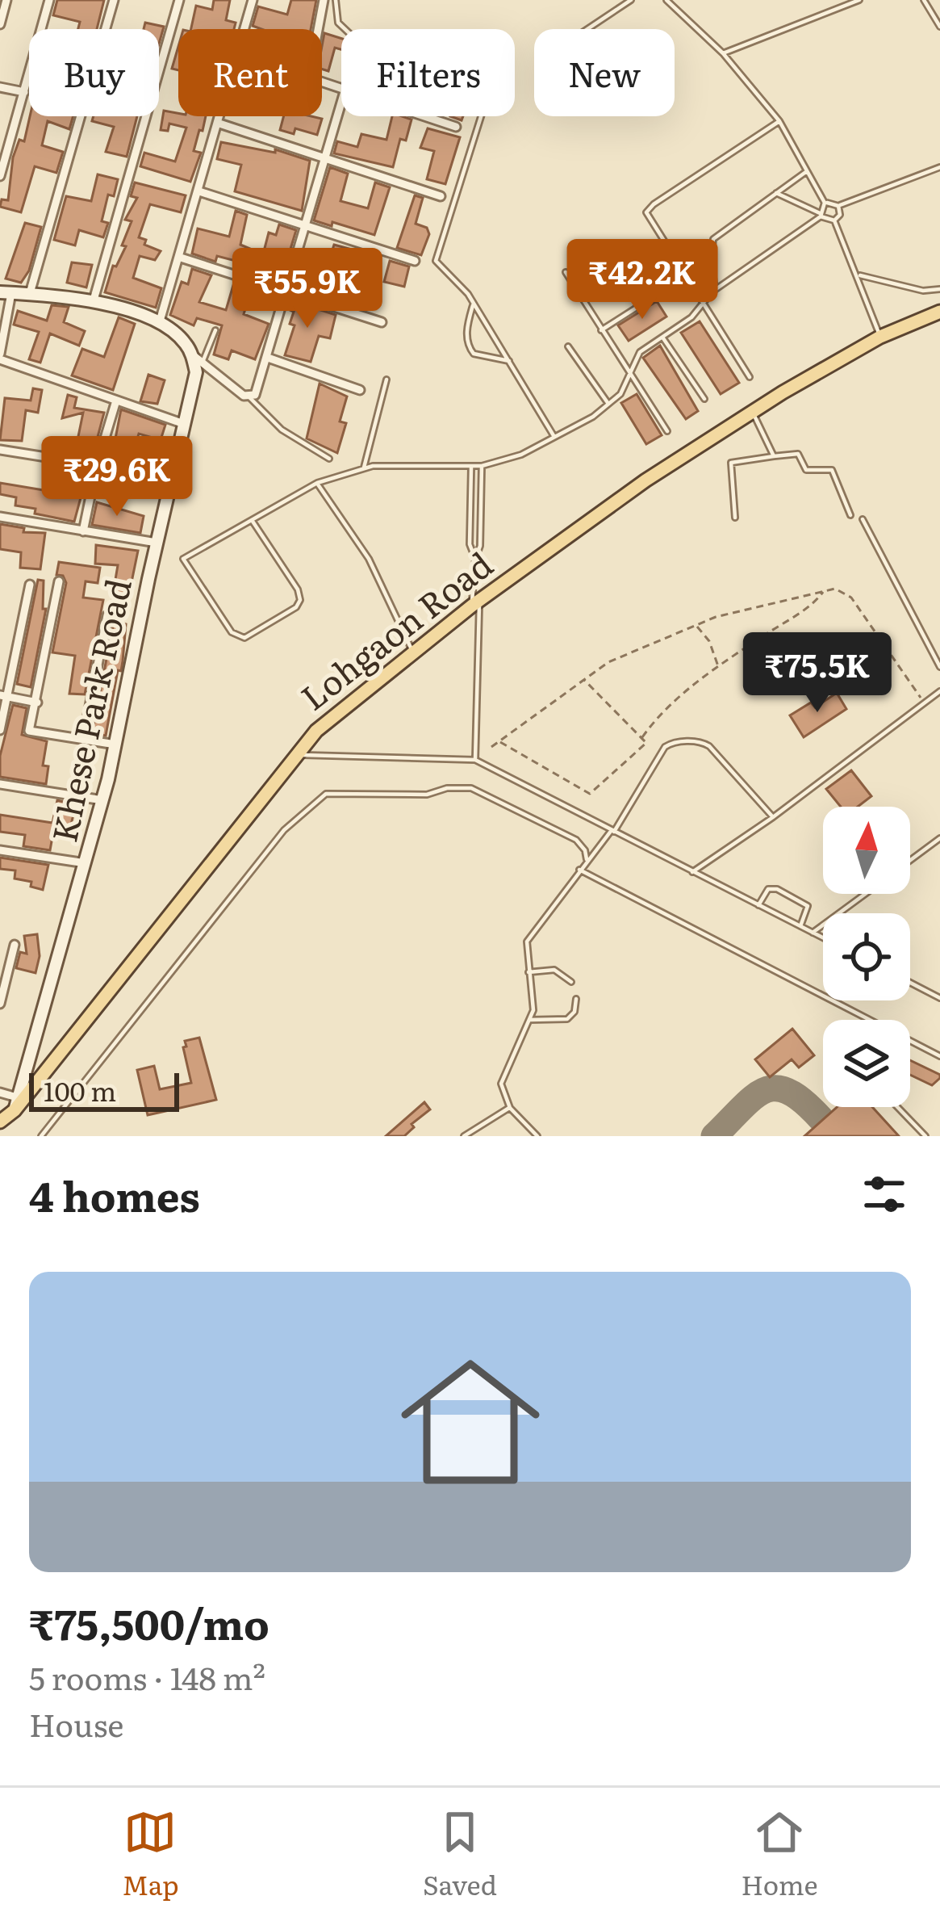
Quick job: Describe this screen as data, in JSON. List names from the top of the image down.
{
  "streets": {
    "main road": ["Lohgaon Road"],
    "street": ["Khese Park Road"]
  },
  "crossings": [
    ["Lohgaon Road", "Khese Park Road"]
  ],
  "scale_bar": "100 m",
  "north": "top",
  "page": {
    "chip": [
      "Buy",
      "Rent",
      "Filters",
      "New"
    ],
    "price": [
      "₹42.2K",
      "₹55.9K",
      "₹29.6K",
      "₹75.5K"
    ],
    "scale": "100 m",
    "heading": "4 homes",
    "list": [
      {
        "name": "₹75,500/mo",
        "note": "5 rooms · 148 m² · House"
      }
    ],
    "tabs": ["Map", "Saved", "Home"]
  }
}
